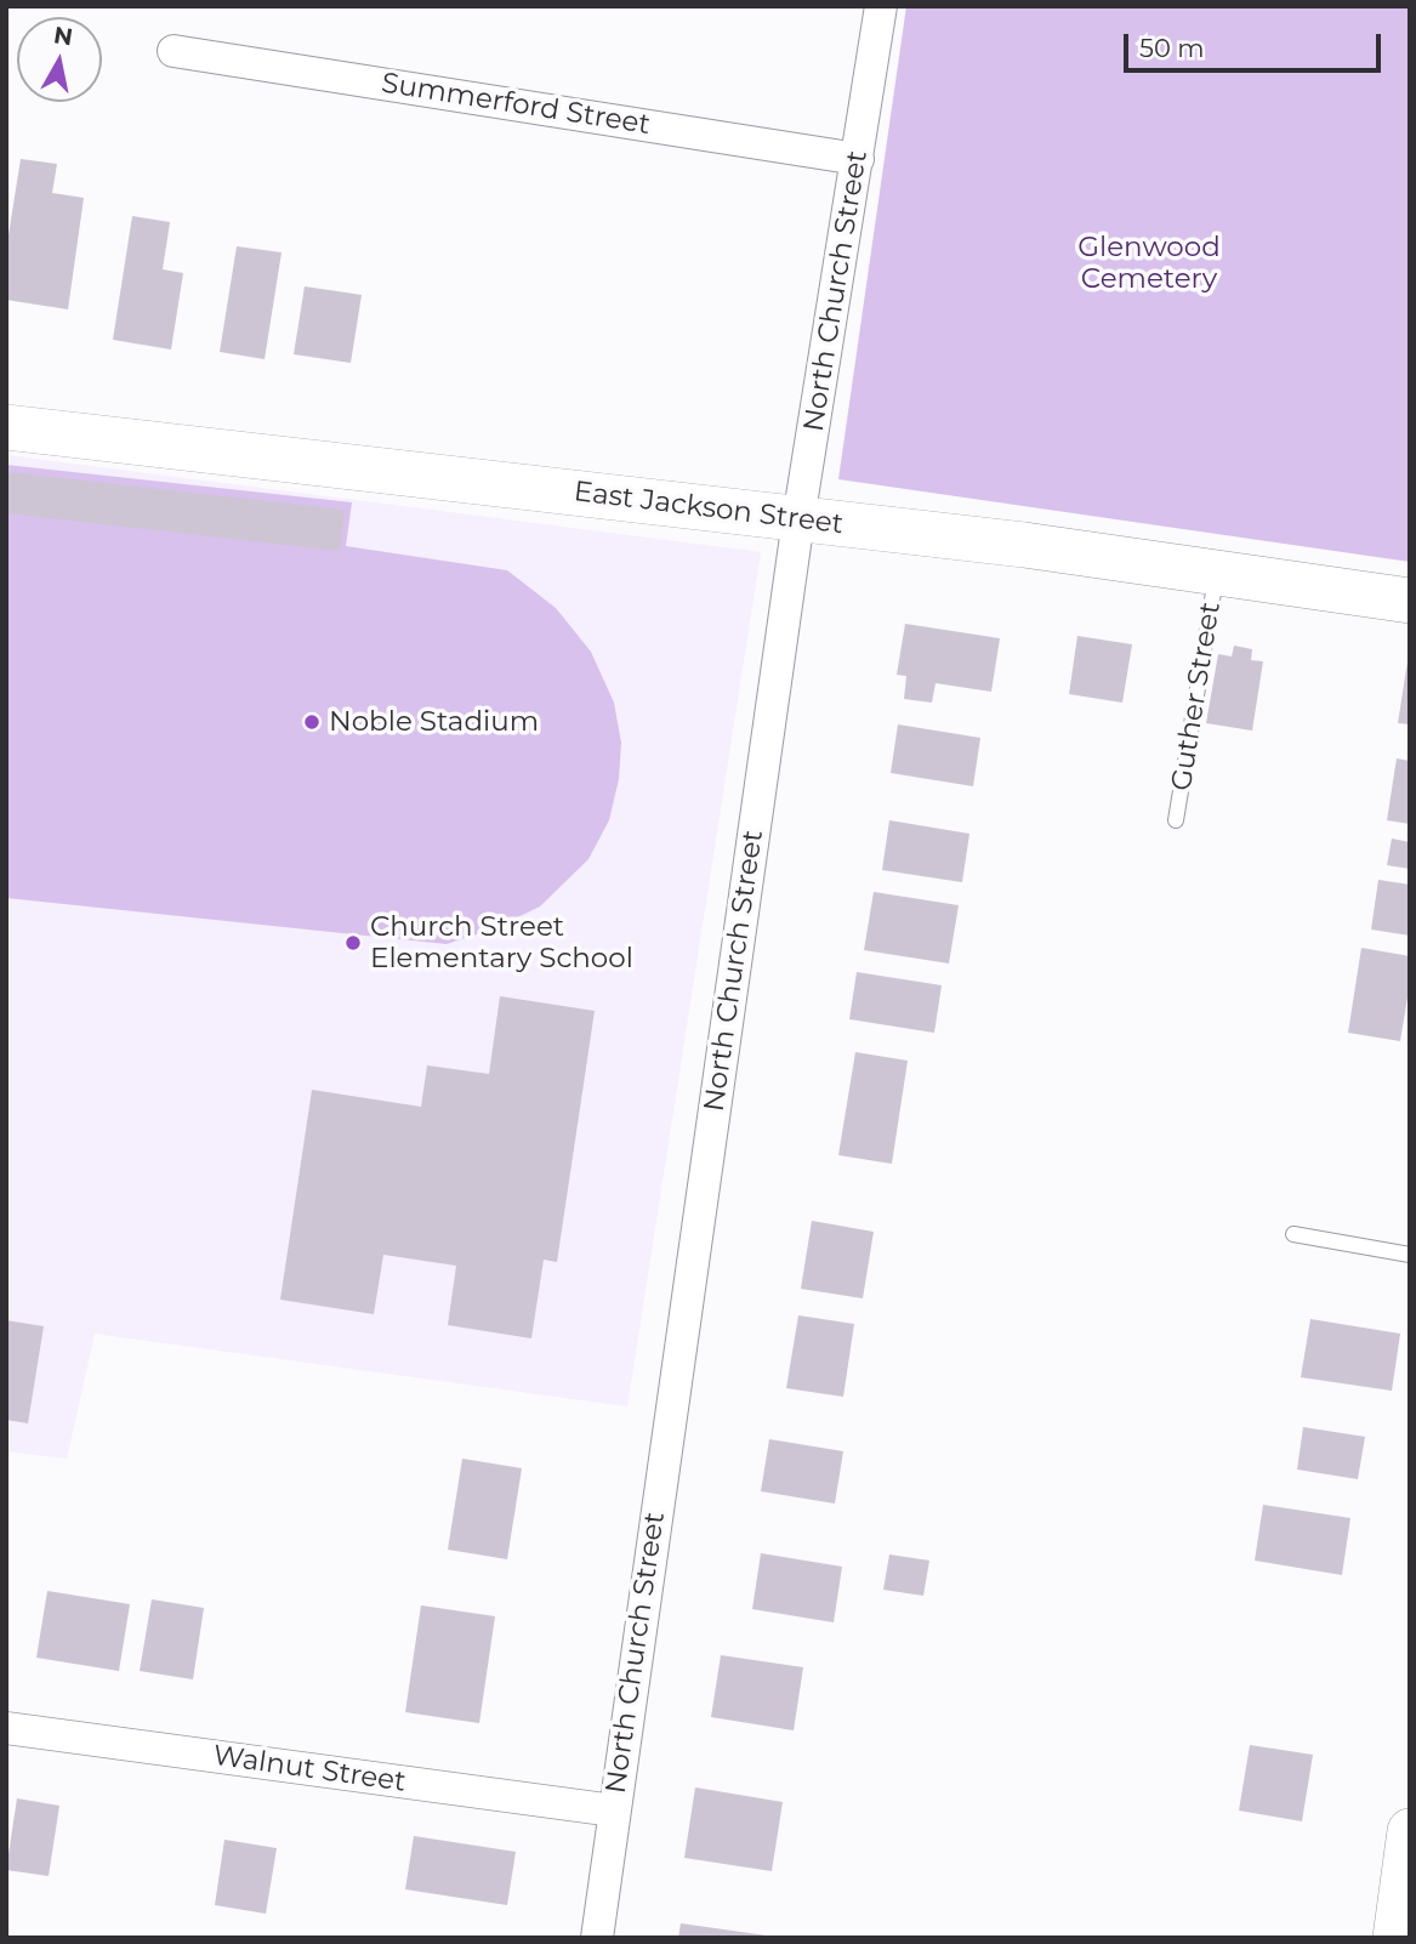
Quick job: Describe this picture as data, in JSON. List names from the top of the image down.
{
  "streets": {
    "street": [
      "Summerford Street",
      "North Church Street",
      "East Jackson Street",
      "Walnut Street"
    ],
    "lane": ["Guther Street"]
  },
  "crossings": [
    ["Summerford Street", "North Church Street"],
    ["North Church Street", "East Jackson Street"],
    ["North Church Street", "Walnut Street"],
    ["East Jackson Street", "Guther Street"]
  ],
  "parks": ["Glenwood Cemetery"],
  "places": ["Noble Stadium", "Church Street Elementary School"],
  "scale_bar": "50 m",
  "north": "top"
}
